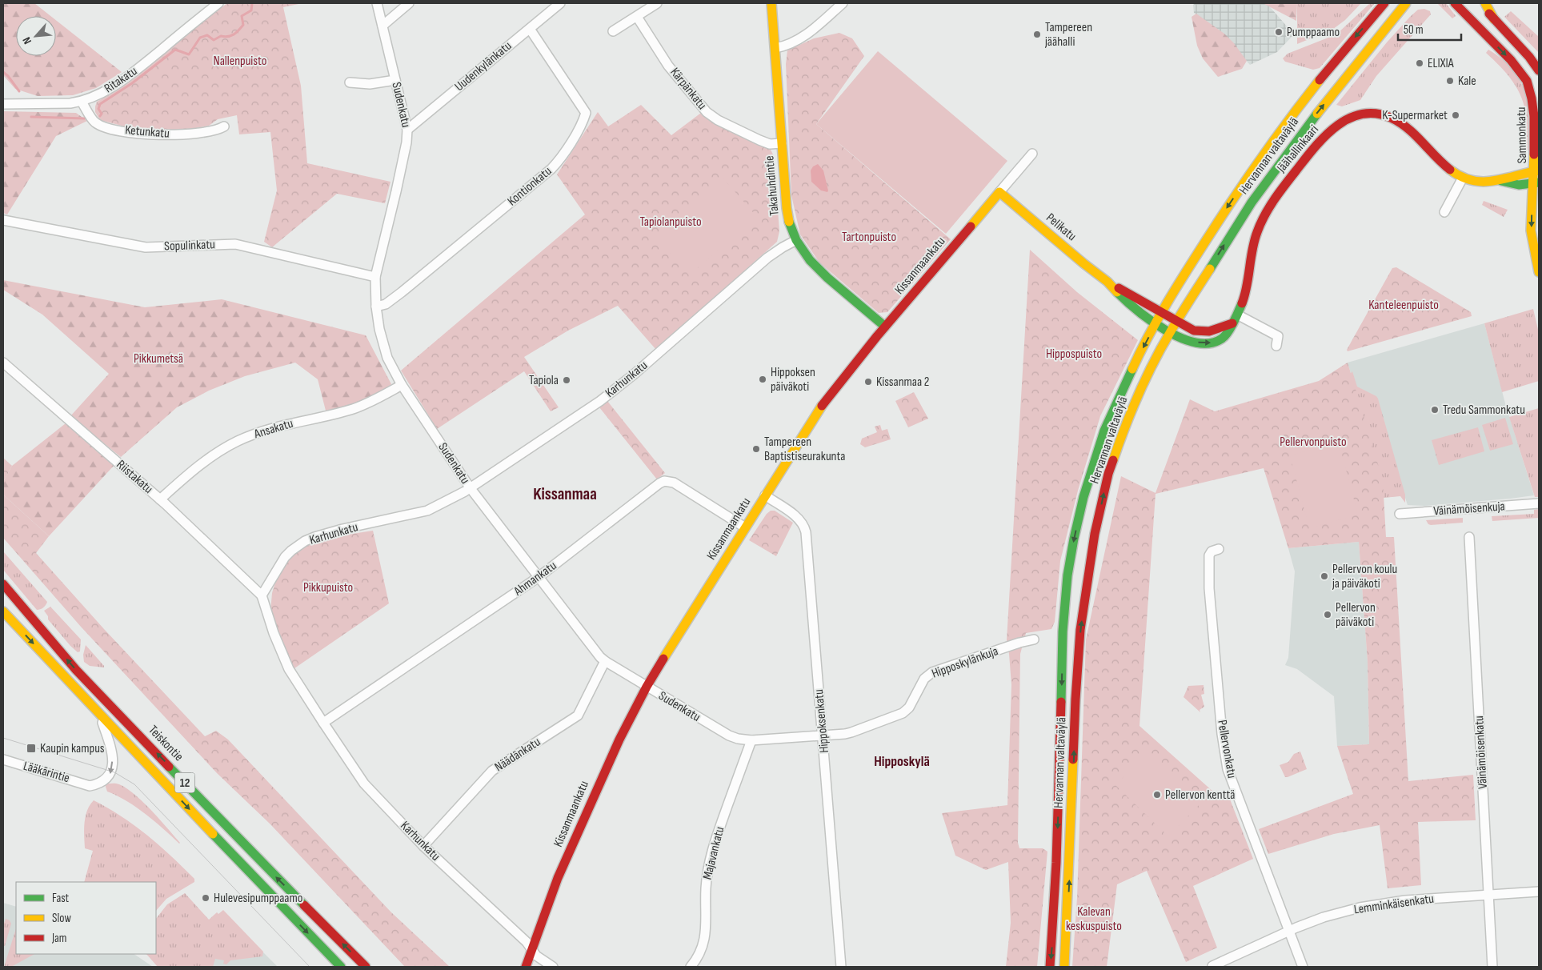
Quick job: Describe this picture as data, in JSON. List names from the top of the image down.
{
  "streets": {
    "main road": [
      "Sammonkatu",
      "Jäähallinkaari",
      "Hervannan valtaväylä",
      "Takahuhdintie",
      "Pelikatu",
      "Kissanmaankatu",
      "Teiskontie",
      "12"
    ],
    "street": [
      "Uudenkylänkatu",
      "Ritakatu",
      "Kärpänkatu",
      "Sudenkatu",
      "Ketunkatu",
      "Kontionkatu",
      "Sopulinkatu",
      "Karhunkatu",
      "Ansakatu",
      "Riistakatu",
      "Väinämöisenkuja",
      "Ahmankatu",
      "Hipposkylänkuja",
      "Hippoksenkatu",
      "Pellervonkatu",
      "Väinämöisenkatu",
      "Näädänkatu",
      "Lääkärintie",
      "Majavankatu",
      "Lemminkäisenkatu"
    ]
  },
  "crossings": [
    ["Uudenkylänkatu", "Sudenkatu"],
    ["Uudenkylänkatu", "Kontionkatu"],
    ["Ritakatu", "Ketunkatu"],
    ["Kärpänkatu", "Takahuhdintie"],
    ["Sudenkatu", "Kontionkatu"],
    ["Sudenkatu", "Sopulinkatu"],
    ["Sudenkatu", "Kissanmaankatu"],
    ["Sudenkatu", "Karhunkatu"],
    ["Sudenkatu", "Ansakatu"],
    ["Sudenkatu", "Ahmankatu"],
    ["Sudenkatu", "Hipposkylänkuja"],
    ["Sudenkatu", "Hippoksenkatu"],
    ["Sudenkatu", "Näädänkatu"],
    ["Sudenkatu", "Majavankatu"],
    ["Sammonkatu", "Jäähallinkaari"],
    ["Jäähallinkaari", "Hervannan valtaväylä"],
    ["Jäähallinkaari", "Pelikatu"],
    ["Hervannan valtaväylä", "Pelikatu"],
    ["Takahuhdintie", "Kissanmaankatu"],
    ["Takahuhdintie", "Karhunkatu"],
    ["Pelikatu", "Kissanmaankatu"],
    ["Kissanmaankatu", "Karhunkatu"],
    ["Kissanmaankatu", "Ahmankatu"],
    ["Kissanmaankatu", "Hippoksenkatu"],
    ["Karhunkatu", "Riistakatu"],
    ["Karhunkatu", "Ahmankatu"],
    ["Karhunkatu", "Näädänkatu"],
    ["Ansakatu", "Riistakatu"],
    ["Hipposkylänkuja", "Hippoksenkatu"],
    ["Pellervonkatu", "Lemminkäisenkatu"],
    ["Väinämöisenkatu", "Lemminkäisenkatu"],
    ["Lääkärintie", "12"]
  ],
  "districts": ["Kissanmaa", "Hipposkylä"],
  "parks": [
    "Nallenpuisto",
    "Tapiolanpuisto",
    "Tartonpuisto",
    "Kanteleenpuisto",
    "Hippospuisto",
    "Pikkumetsä",
    "Pellervonpuisto",
    "Pikkupuisto",
    "Kalevan keskuspuisto"
  ],
  "places": {
    "other": [
      "Pumppaamo",
      "Tampereen jäähalli",
      "ELIXIA",
      "Kale",
      "K-Supermarket",
      "Hippoksen päiväkoti",
      "Tapiola",
      "Kissanmaa 2",
      "Tredu Sammonkatu",
      "Tampereen Baptistiseurakunta",
      "Pellervon koulu ja päiväkoti",
      "Pellervon päiväkoti",
      "Pellervon kenttä",
      "Hulevesipumppaamo"
    ],
    "transit": ["Kaupin kampus"]
  },
  "legend": ["Fast", "Slow", "Jam"],
  "scale_bar": "50 m",
  "north": "bottom left"
}
